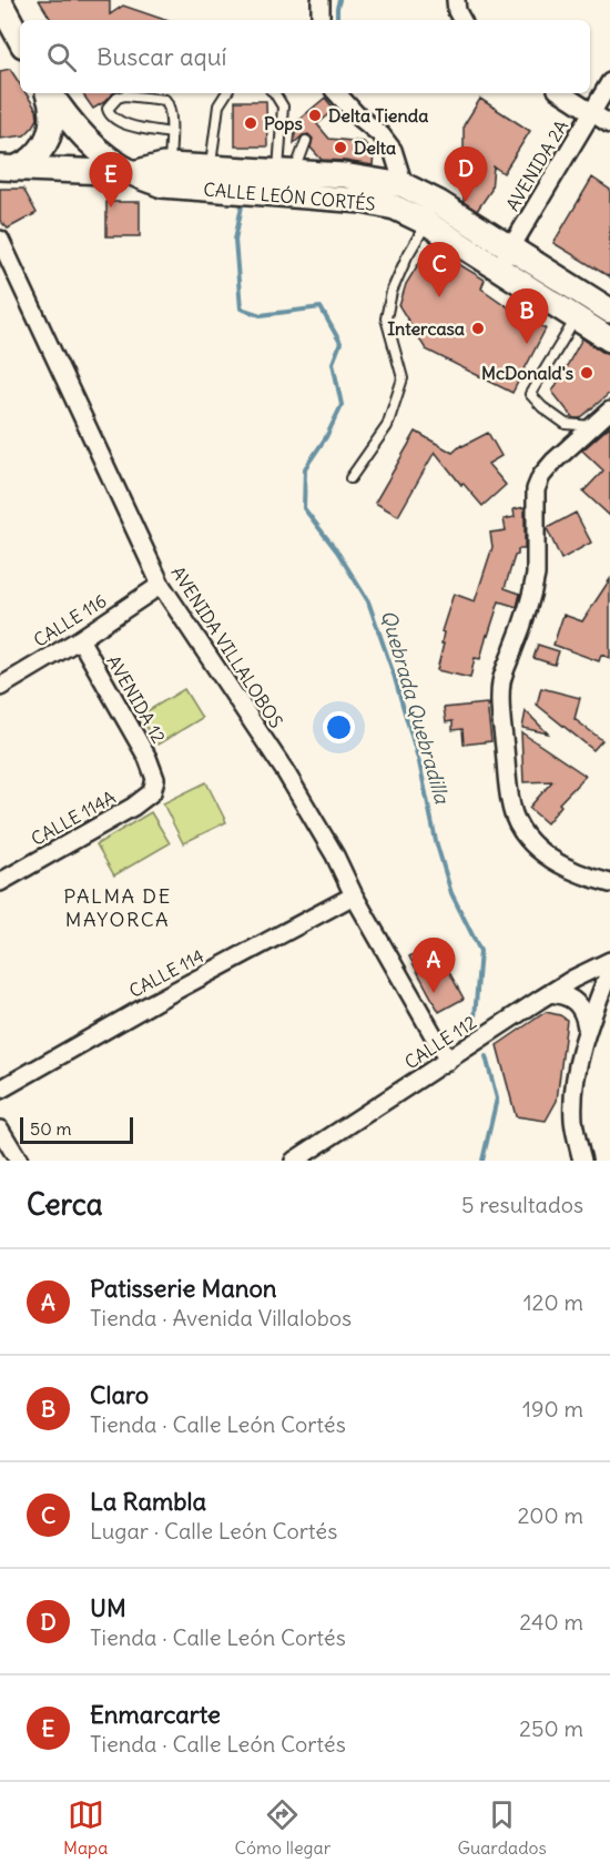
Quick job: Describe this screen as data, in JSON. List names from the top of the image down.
{
  "streets": {
    "main road": ["CALLE LEÓN CORTÉS"],
    "street": [
      "AVENIDA 2A",
      "CALLE 116",
      "AVENIDA VILLALOBOS",
      "AVENIDA 12",
      "CALLE 114A",
      "CALLE 114",
      "CALLE 112"
    ]
  },
  "crossings": [
    ["AVENIDA 2A", "CALLE LEÓN CORTÉS"],
    ["CALLE 116", "AVENIDA VILLALOBOS"],
    ["CALLE 116", "AVENIDA 12"],
    ["AVENIDA VILLALOBOS", "CALLE 114"],
    ["AVENIDA VILLALOBOS", "CALLE 112"],
    ["AVENIDA 12", "CALLE 114A"]
  ],
  "districts": ["PALMA DE MAYORCA"],
  "water": ["Quebrada Quebradilla"],
  "places": [
    "Delta Tienda",
    "Pops",
    "Delta",
    "Intercasa",
    "McDonald's"
  ],
  "scale_bar": "50 m",
  "page": {
    "search": "Buscar aquí",
    "pins": [
      "D",
      "E",
      "C",
      "B",
      "A"
    ],
    "scale": "50 m",
    "heading": ["Cerca", "5 resultados"],
    "list": [
      {
        "mark": "A",
        "name": "Patisserie Manon",
        "note": "Tienda · Avenida Villalobos",
        "value": "120 m"
      },
      {
        "mark": "B",
        "name": "Claro",
        "note": "Tienda · Calle León Cortés",
        "value": "190 m"
      },
      {
        "mark": "C",
        "name": "La Rambla",
        "note": "Lugar · Calle León Cortés",
        "value": "200 m"
      },
      {
        "mark": "D",
        "name": "UM",
        "note": "Tienda · Calle León Cortés",
        "value": "240 m"
      },
      {
        "mark": "E",
        "name": "Enmarcarte",
        "note": "Tienda · Calle León Cortés",
        "value": "250 m"
      }
    ],
    "nav": ["Mapa", "Cómo llegar", "Guardados"]
  }
}
